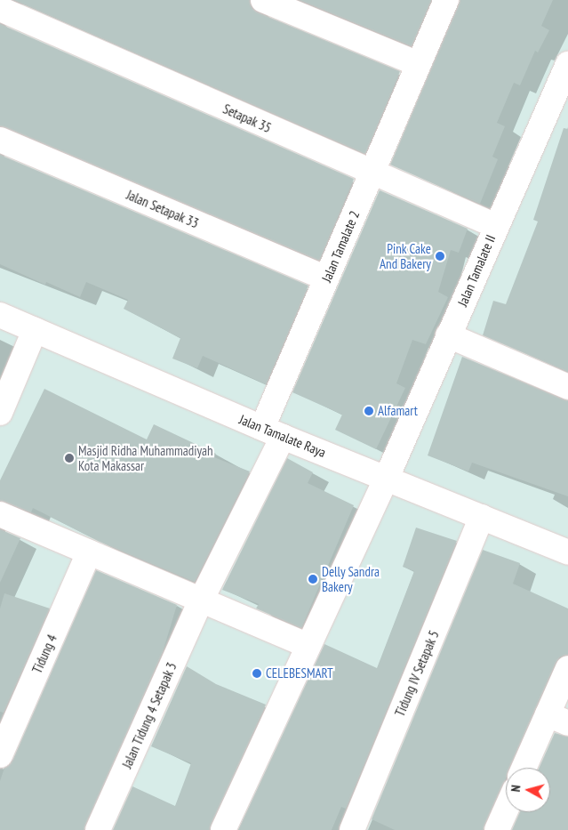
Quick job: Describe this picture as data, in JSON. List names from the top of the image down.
{
  "streets": {
    "street": [
      "Setapak 35",
      "Jalan Setapak 33",
      "Jalan Tamalate 2",
      "Jalan Tamalate II",
      "Jalan Tamalate Raya",
      "Tidung 4",
      "Tidung IV Setapak 5",
      "Jalan Tidung 4 Setapak 3"
    ]
  },
  "crossings": [
    ["Setapak 35", "Jalan Tamalate 2"],
    ["Setapak 35", "Jalan Tamalate II"],
    ["Jalan Setapak 33", "Jalan Tamalate 2"],
    ["Jalan Tamalate 2", "Jalan Tamalate Raya"],
    ["Jalan Tamalate 2", "Jalan Tidung 4 Setapak 3"],
    ["Jalan Tamalate II", "Jalan Tamalate Raya"],
    ["Jalan Tamalate Raya", "Tidung IV Setapak 5"]
  ],
  "places": [
    "Pink Cake And Bakery",
    "Alfamart",
    "Masjid Ridha Muhammadiyah Kota Makassar",
    "Delly Sandra Bakery",
    "CELEBESMART"
  ],
  "north": "left"
}
